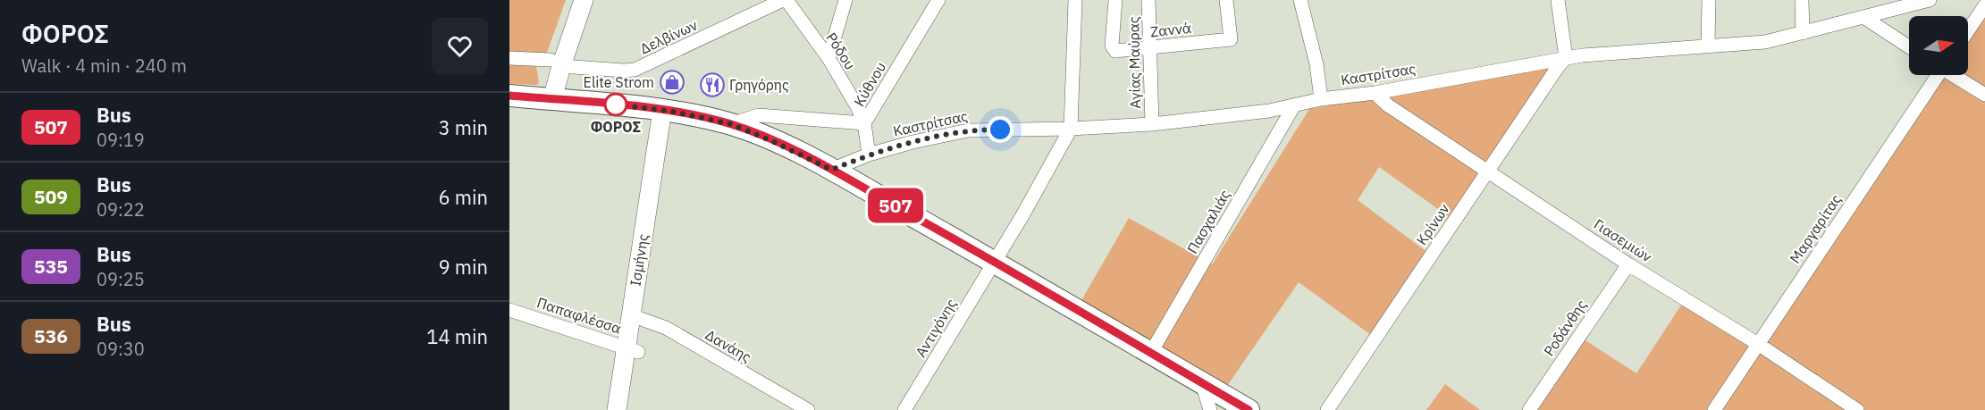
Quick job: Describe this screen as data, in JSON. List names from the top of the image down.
{
  "streets": {
    "street": [
      "Ζαννά",
      "Δελβίνων",
      "Ρόδου",
      "Αγίας Μαύρας",
      "Καστρίτσας",
      "Κύθνου",
      "Πασχαλιάς",
      "Κρίνων",
      "Μαργαρίτας",
      "Γιασεμιών",
      "Ισμήνης",
      "Παπαφλέσσα",
      "Αντιγόνης",
      "Ροδάνθης",
      "Δανάης"
    ]
  },
  "crossings": [
    ["Ζαννά", "Αγίας Μαύρας"],
    ["Δελβίνων", "Ρόδου"],
    ["Ρόδου", "Καστρίτσας"],
    ["Ρόδου", "Κύθνου"],
    ["Αγίας Μαύρας", "Καστρίτσας"],
    ["Καστρίτσας", "Πασχαλιάς"],
    ["Καστρίτσας", "Κρίνων"],
    ["Καστρίτσας", "Γιασεμιών"],
    ["Καστρίτσας", "Αντιγόνης"],
    ["Κρίνων", "Γιασεμιών"],
    ["Μαργαρίτας", "Γιασεμιών"],
    ["Γιασεμιών", "Ροδάνθης"],
    ["Ισμήνης", "Παπαφλέσσα"],
    ["Ισμήνης", "Δανάης"]
  ],
  "places": {
    "shop": ["Elite Strom"],
    "restaurant": ["Γρηγόρης"],
    "other": ["ΦΟΡΟΣ"]
  },
  "lines": ["bus line 507"],
  "north": "right",
  "page": {
    "heading": ["ΦΟΡΟΣ", "Walk · 4 min · 240 m"],
    "on_map": "507",
    "list": [
      {
        "mark": "507",
        "name": "Bus",
        "note": "09:19",
        "value": "3 min"
      },
      {
        "mark": "509",
        "name": "Bus",
        "note": "09:22",
        "value": "6 min"
      },
      {
        "mark": "535",
        "name": "Bus",
        "note": "09:25",
        "value": "9 min"
      },
      {
        "mark": "536",
        "name": "Bus",
        "note": "09:30",
        "value": "14 min"
      }
    ]
  }
}
